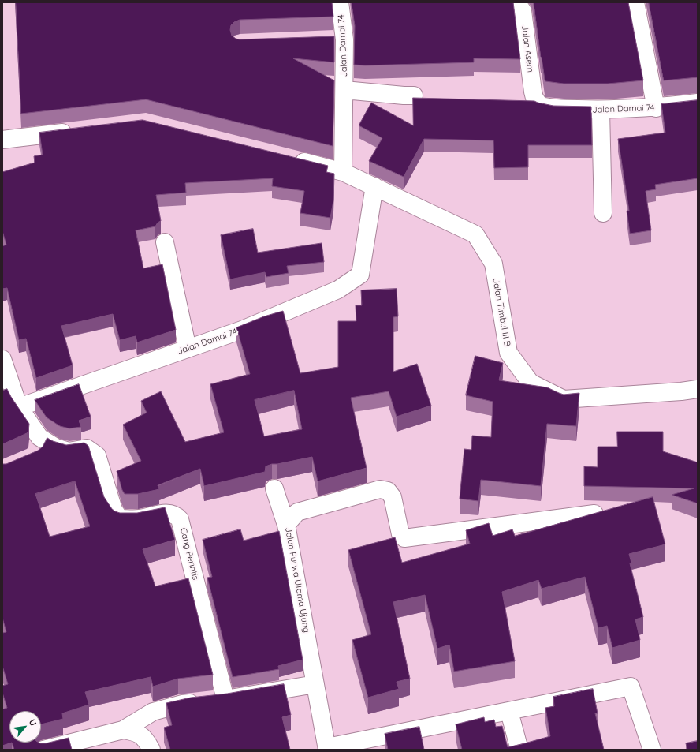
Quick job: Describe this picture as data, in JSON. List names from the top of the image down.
{
  "streets": {
    "street": [
      "Jalan Damai 74",
      "Jalan Asem",
      "Jalan Timbul III B",
      "Gang Perintis",
      "Jalan Purwa Utama Ujung"
    ]
  },
  "crossings": [
    ["Jalan Damai 74", "Jalan Asem"],
    ["Jalan Damai 74", "Jalan Timbul III B"],
    ["Jalan Damai 74", "Gang Perintis"]
  ],
  "north": "top right"
}
